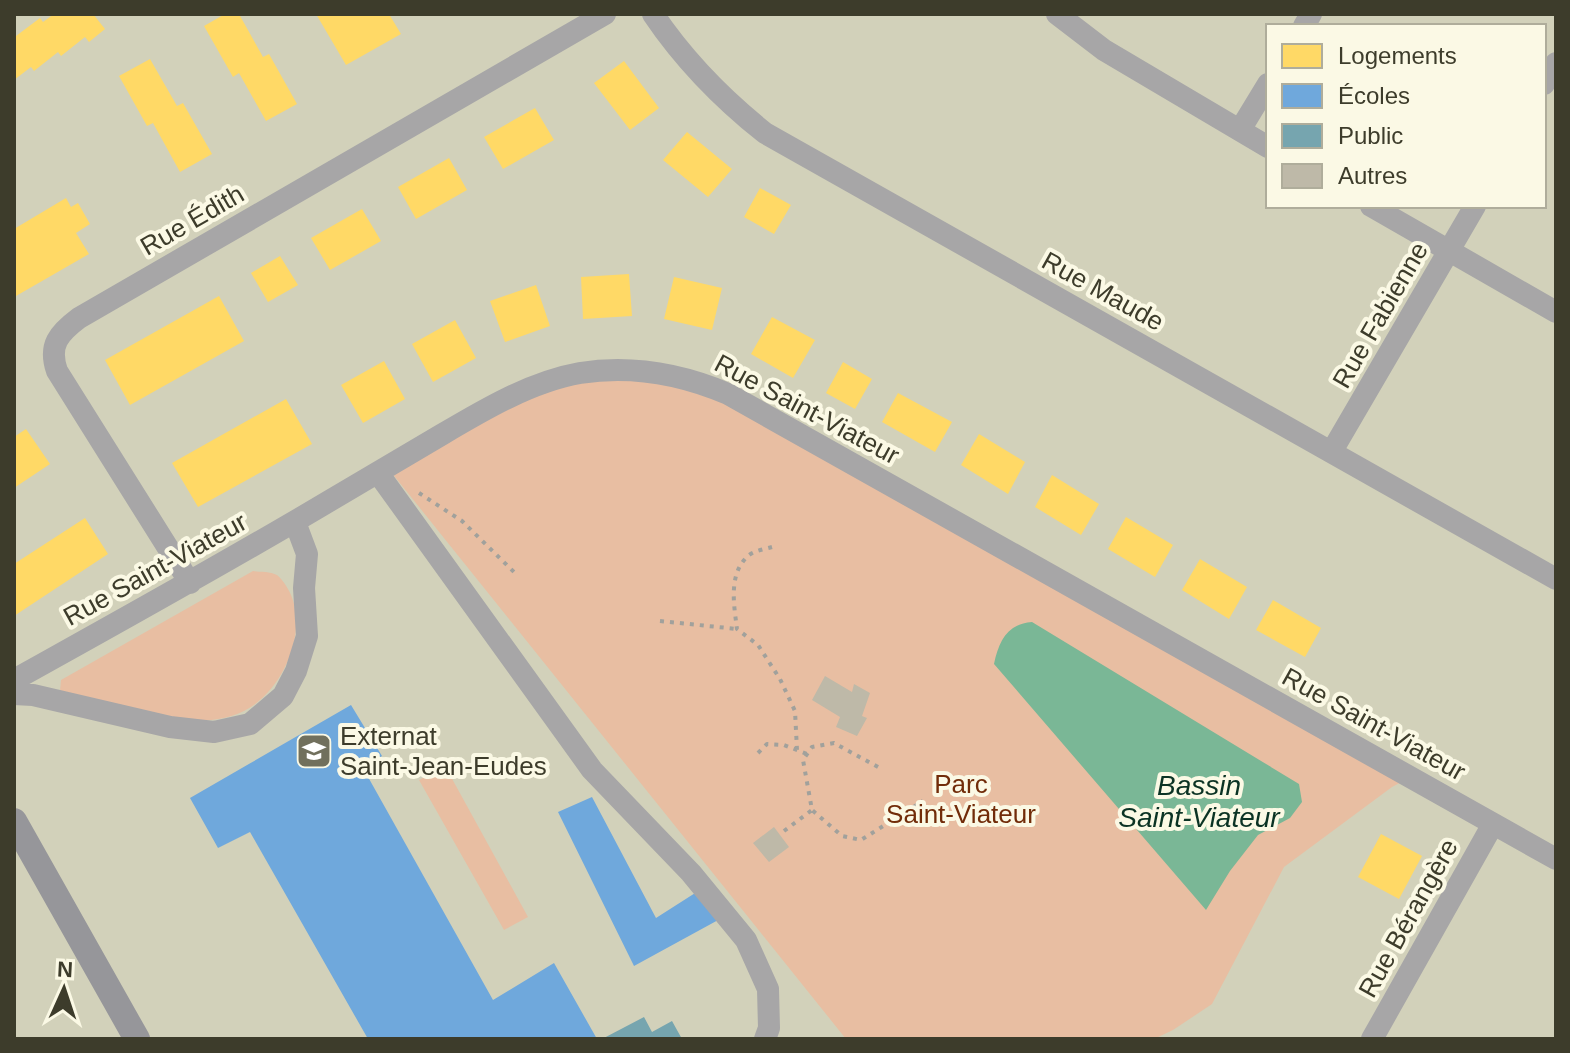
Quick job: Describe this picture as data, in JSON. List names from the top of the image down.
{
  "streets": {
    "street": [
      "Rue Édith",
      "Rue Maude",
      "Rue Fabienne",
      "Rue Saint-Viateur",
      "Rue Bérangère"
    ]
  },
  "crossings": [
    ["Rue Édith", "Rue Saint-Viateur"],
    ["Rue Maude", "Rue Fabienne"],
    ["Rue Saint-Viateur", "Rue Bérangère"]
  ],
  "water": ["Bassin Saint-Viateur"],
  "parks": ["Parc Saint-Viateur"],
  "places": {
    "school or university": ["Externat Saint-Jean-Eudes"]
  },
  "legend": [
    "Logements",
    "Écoles",
    "Public",
    "Autres"
  ],
  "north": "top"
}
